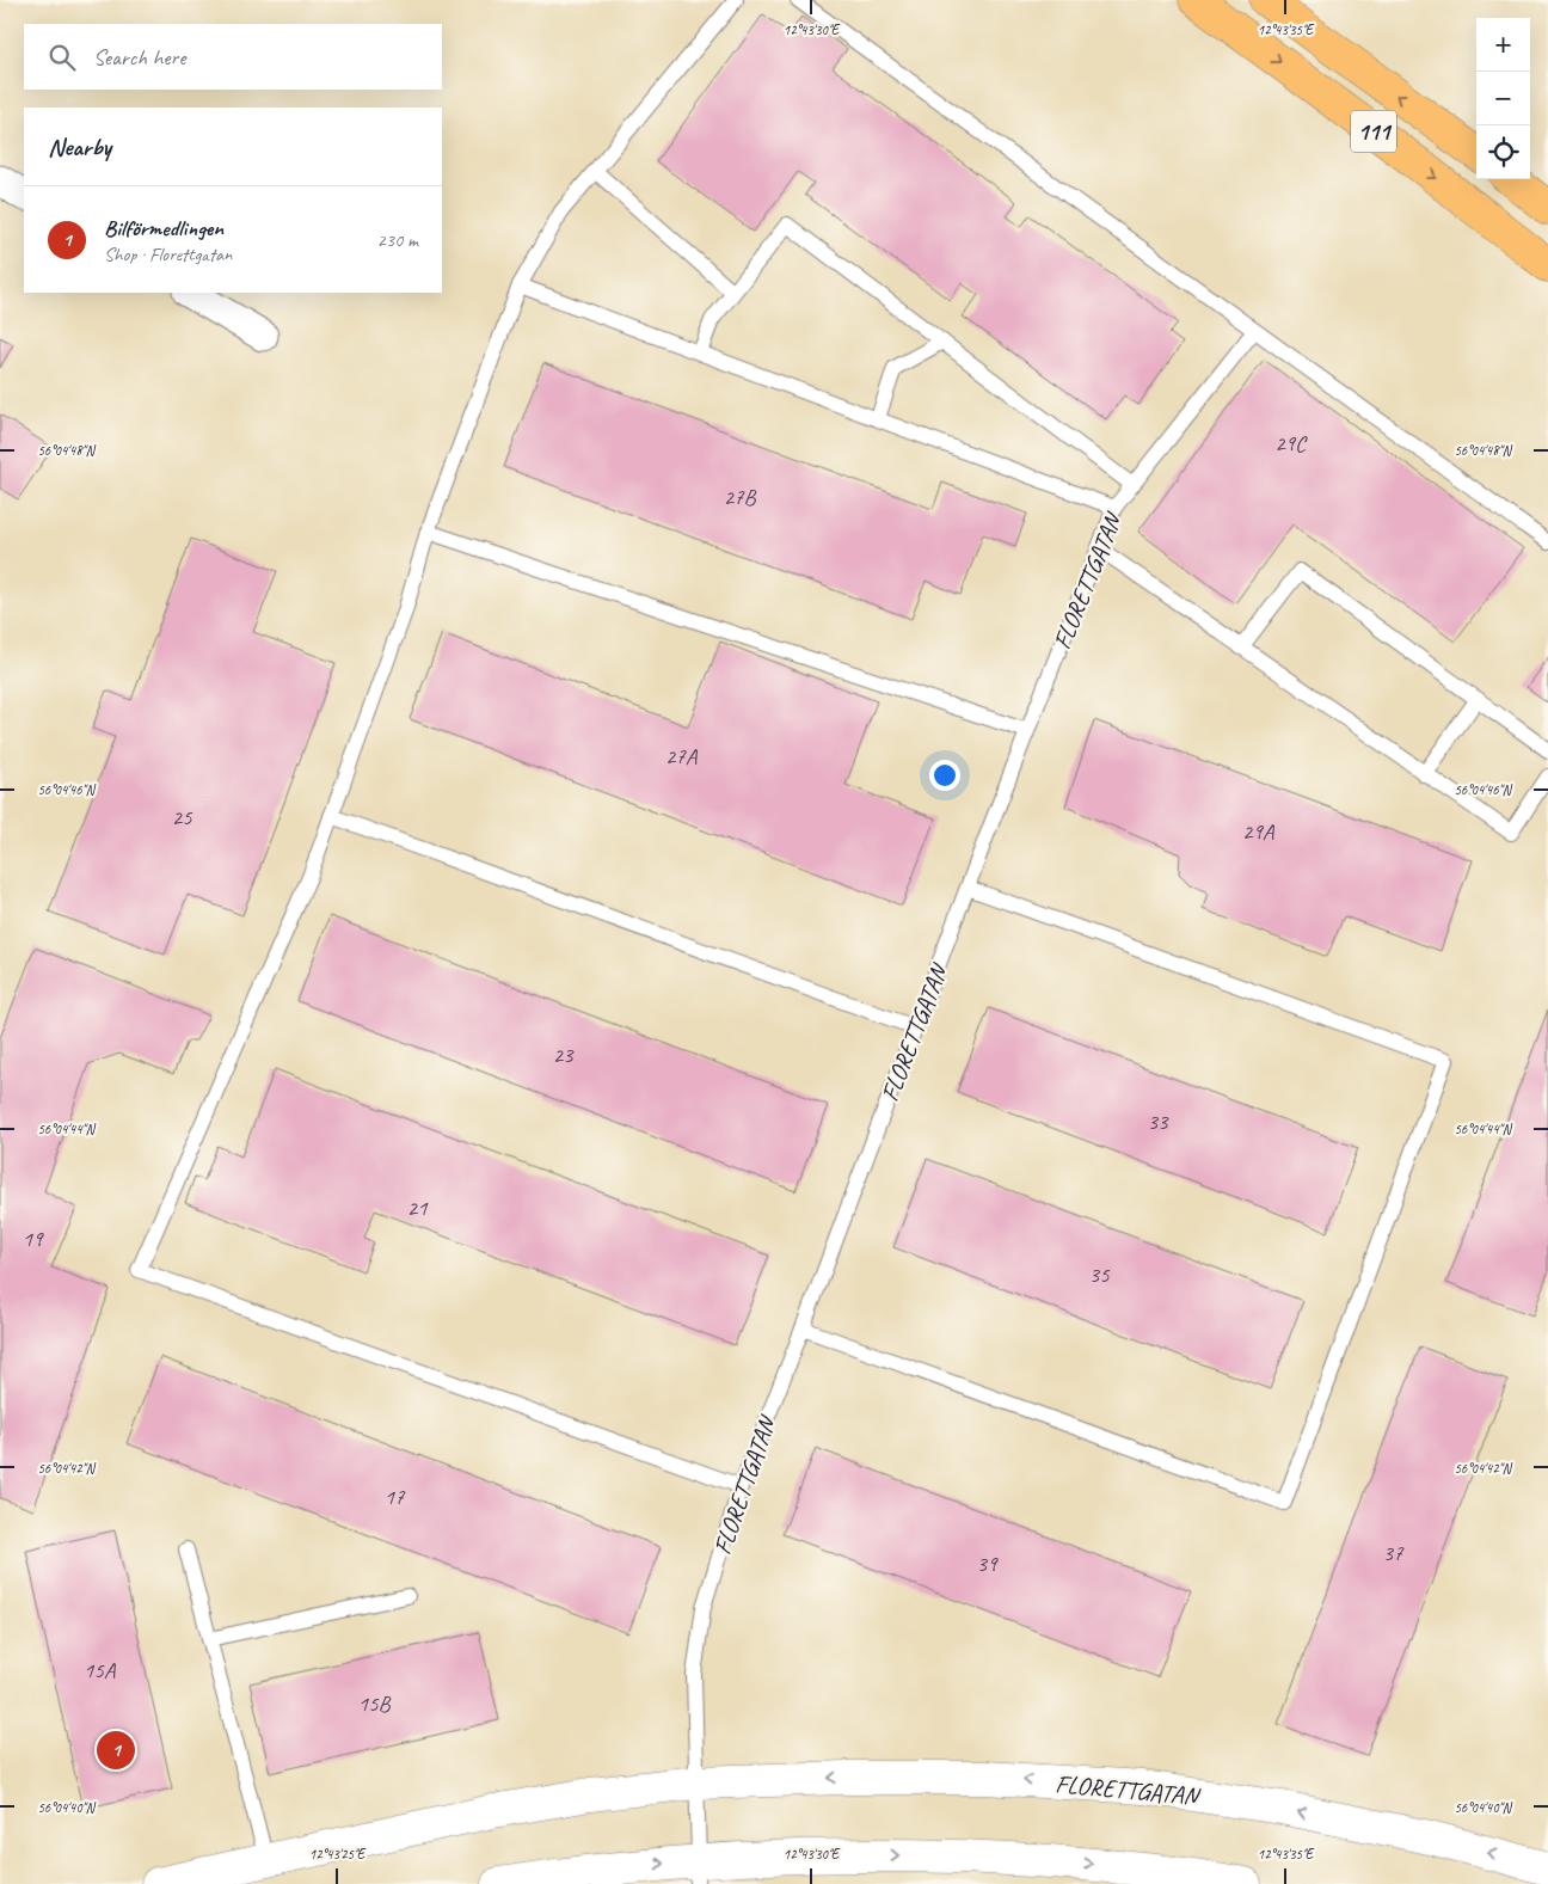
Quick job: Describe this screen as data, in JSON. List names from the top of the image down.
{
  "streets": {
    "main road": ["111"],
    "street": ["FLORETTGATAN"]
  },
  "house_numbers": [
    "29C",
    "27B",
    "27A",
    "25",
    "29A",
    "23",
    "33",
    "21",
    "19",
    "35",
    "17",
    "37",
    "39",
    "15A",
    "15B"
  ],
  "page": {
    "map_buttons": ["+", "−"],
    "search": "Search here",
    "heading": "Nearby",
    "list": [
      {
        "mark": "1",
        "name": "Bilförmedlingen",
        "note": "Shop · Florettgatan",
        "value": "230 m"
      }
    ],
    "pins": "1"
  },
  "coordinates": [
    "12°43'30\"E",
    "12°43'35\"E",
    "56°04'48\"N",
    "56°04'46\"N",
    "56°04'44\"N",
    "56°04'42\"N",
    "56°04'40\"N",
    "12°43'25\"E"
  ]
}
